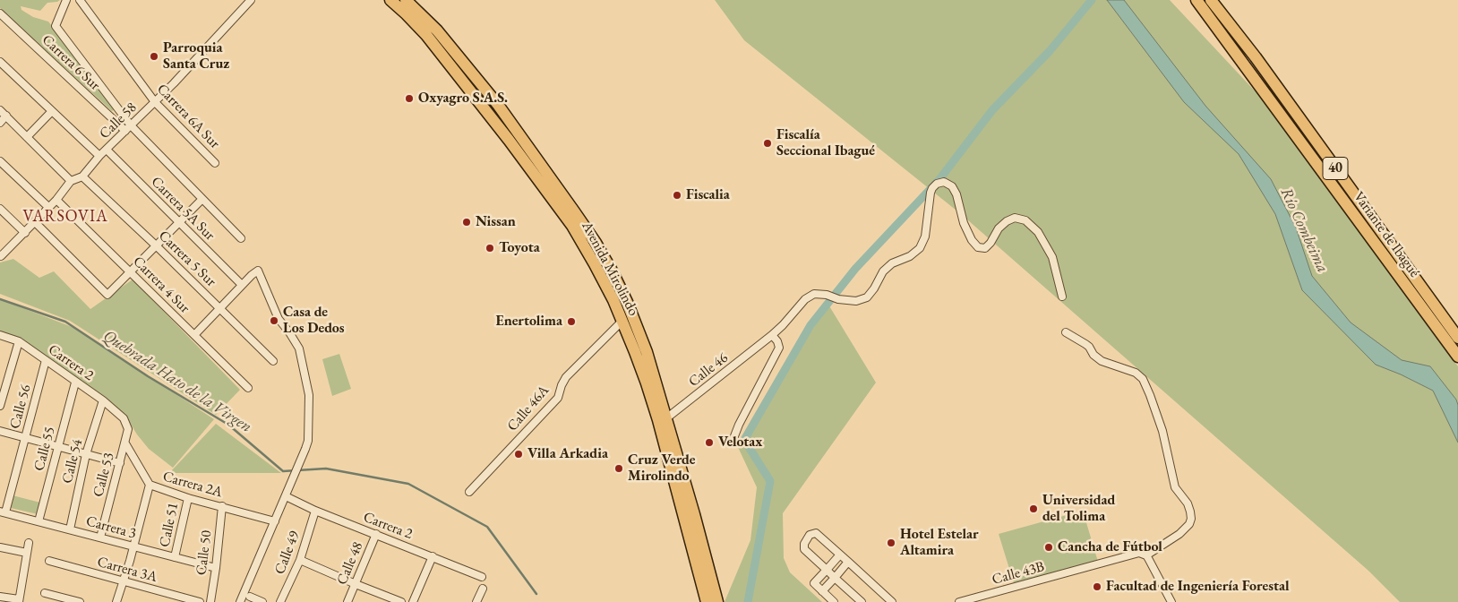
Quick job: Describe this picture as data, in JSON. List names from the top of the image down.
{
  "streets": {
    "main road": ["40", "Variante de Ibagué", "Avenida Mirolindo"],
    "street": [
      "Carrera 6 Sur",
      "Carrera 6A Sur",
      "Calle 58",
      "Carrera 5A Sur",
      "Carrera 5 Sur",
      "Carrera 4 Sur",
      "Carrera 2",
      "Calle 46",
      "Calle 56",
      "Calle 46A",
      "Calle 55",
      "Calle 54",
      "Calle 53",
      "Carrera 2A",
      "Calle 51",
      "Carrera 3",
      "Calle 50",
      "Calle 49",
      "Calle 48",
      "Carrera 3A",
      "Calle 43B"
    ]
  },
  "crossings": [
    ["Carrera 6 Sur", "Calle 58"],
    ["Carrera 6A Sur", "Calle 58"],
    ["Calle 58", "Carrera 5A Sur"],
    ["Calle 58", "Carrera 5 Sur"],
    ["Avenida Mirolindo", "Calle 46"],
    ["Avenida Mirolindo", "Calle 46A"],
    ["Carrera 2", "Calle 56"],
    ["Carrera 2", "Calle 55"],
    ["Carrera 2", "Calle 54"],
    ["Carrera 2", "Calle 53"],
    ["Carrera 2", "Carrera 2A"],
    ["Carrera 2", "Calle 49"],
    ["Carrera 2", "Calle 48"],
    ["Calle 56", "Carrera 3"],
    ["Calle 55", "Carrera 3"],
    ["Calle 54", "Carrera 3"],
    ["Calle 53", "Carrera 2A"],
    ["Calle 53", "Carrera 3"],
    ["Carrera 2A", "Calle 51"],
    ["Carrera 2A", "Calle 50"],
    ["Calle 51", "Carrera 3"],
    ["Carrera 3", "Calle 50"]
  ],
  "districts": ["VARSOVIA"],
  "water": ["Río Combeima", "Quebrada Hato de la Virgen"],
  "places": [
    "Parroquia Santa Cruz",
    "Oxyagro S.A.S.",
    "Fiscalía Seccional Ibagué",
    "Fiscalia",
    "Nissan",
    "Toyota",
    "Casa de Los Dedos",
    "Enertolima",
    "Velotax",
    "Villa Arkadia",
    "Cruz Verde Mirolindo",
    "Universidad del Tolima",
    "Hotel Estelar Altamira",
    "Cancha de Fútbol",
    "Facultad de Ingeniería Forestal"
  ]
}
